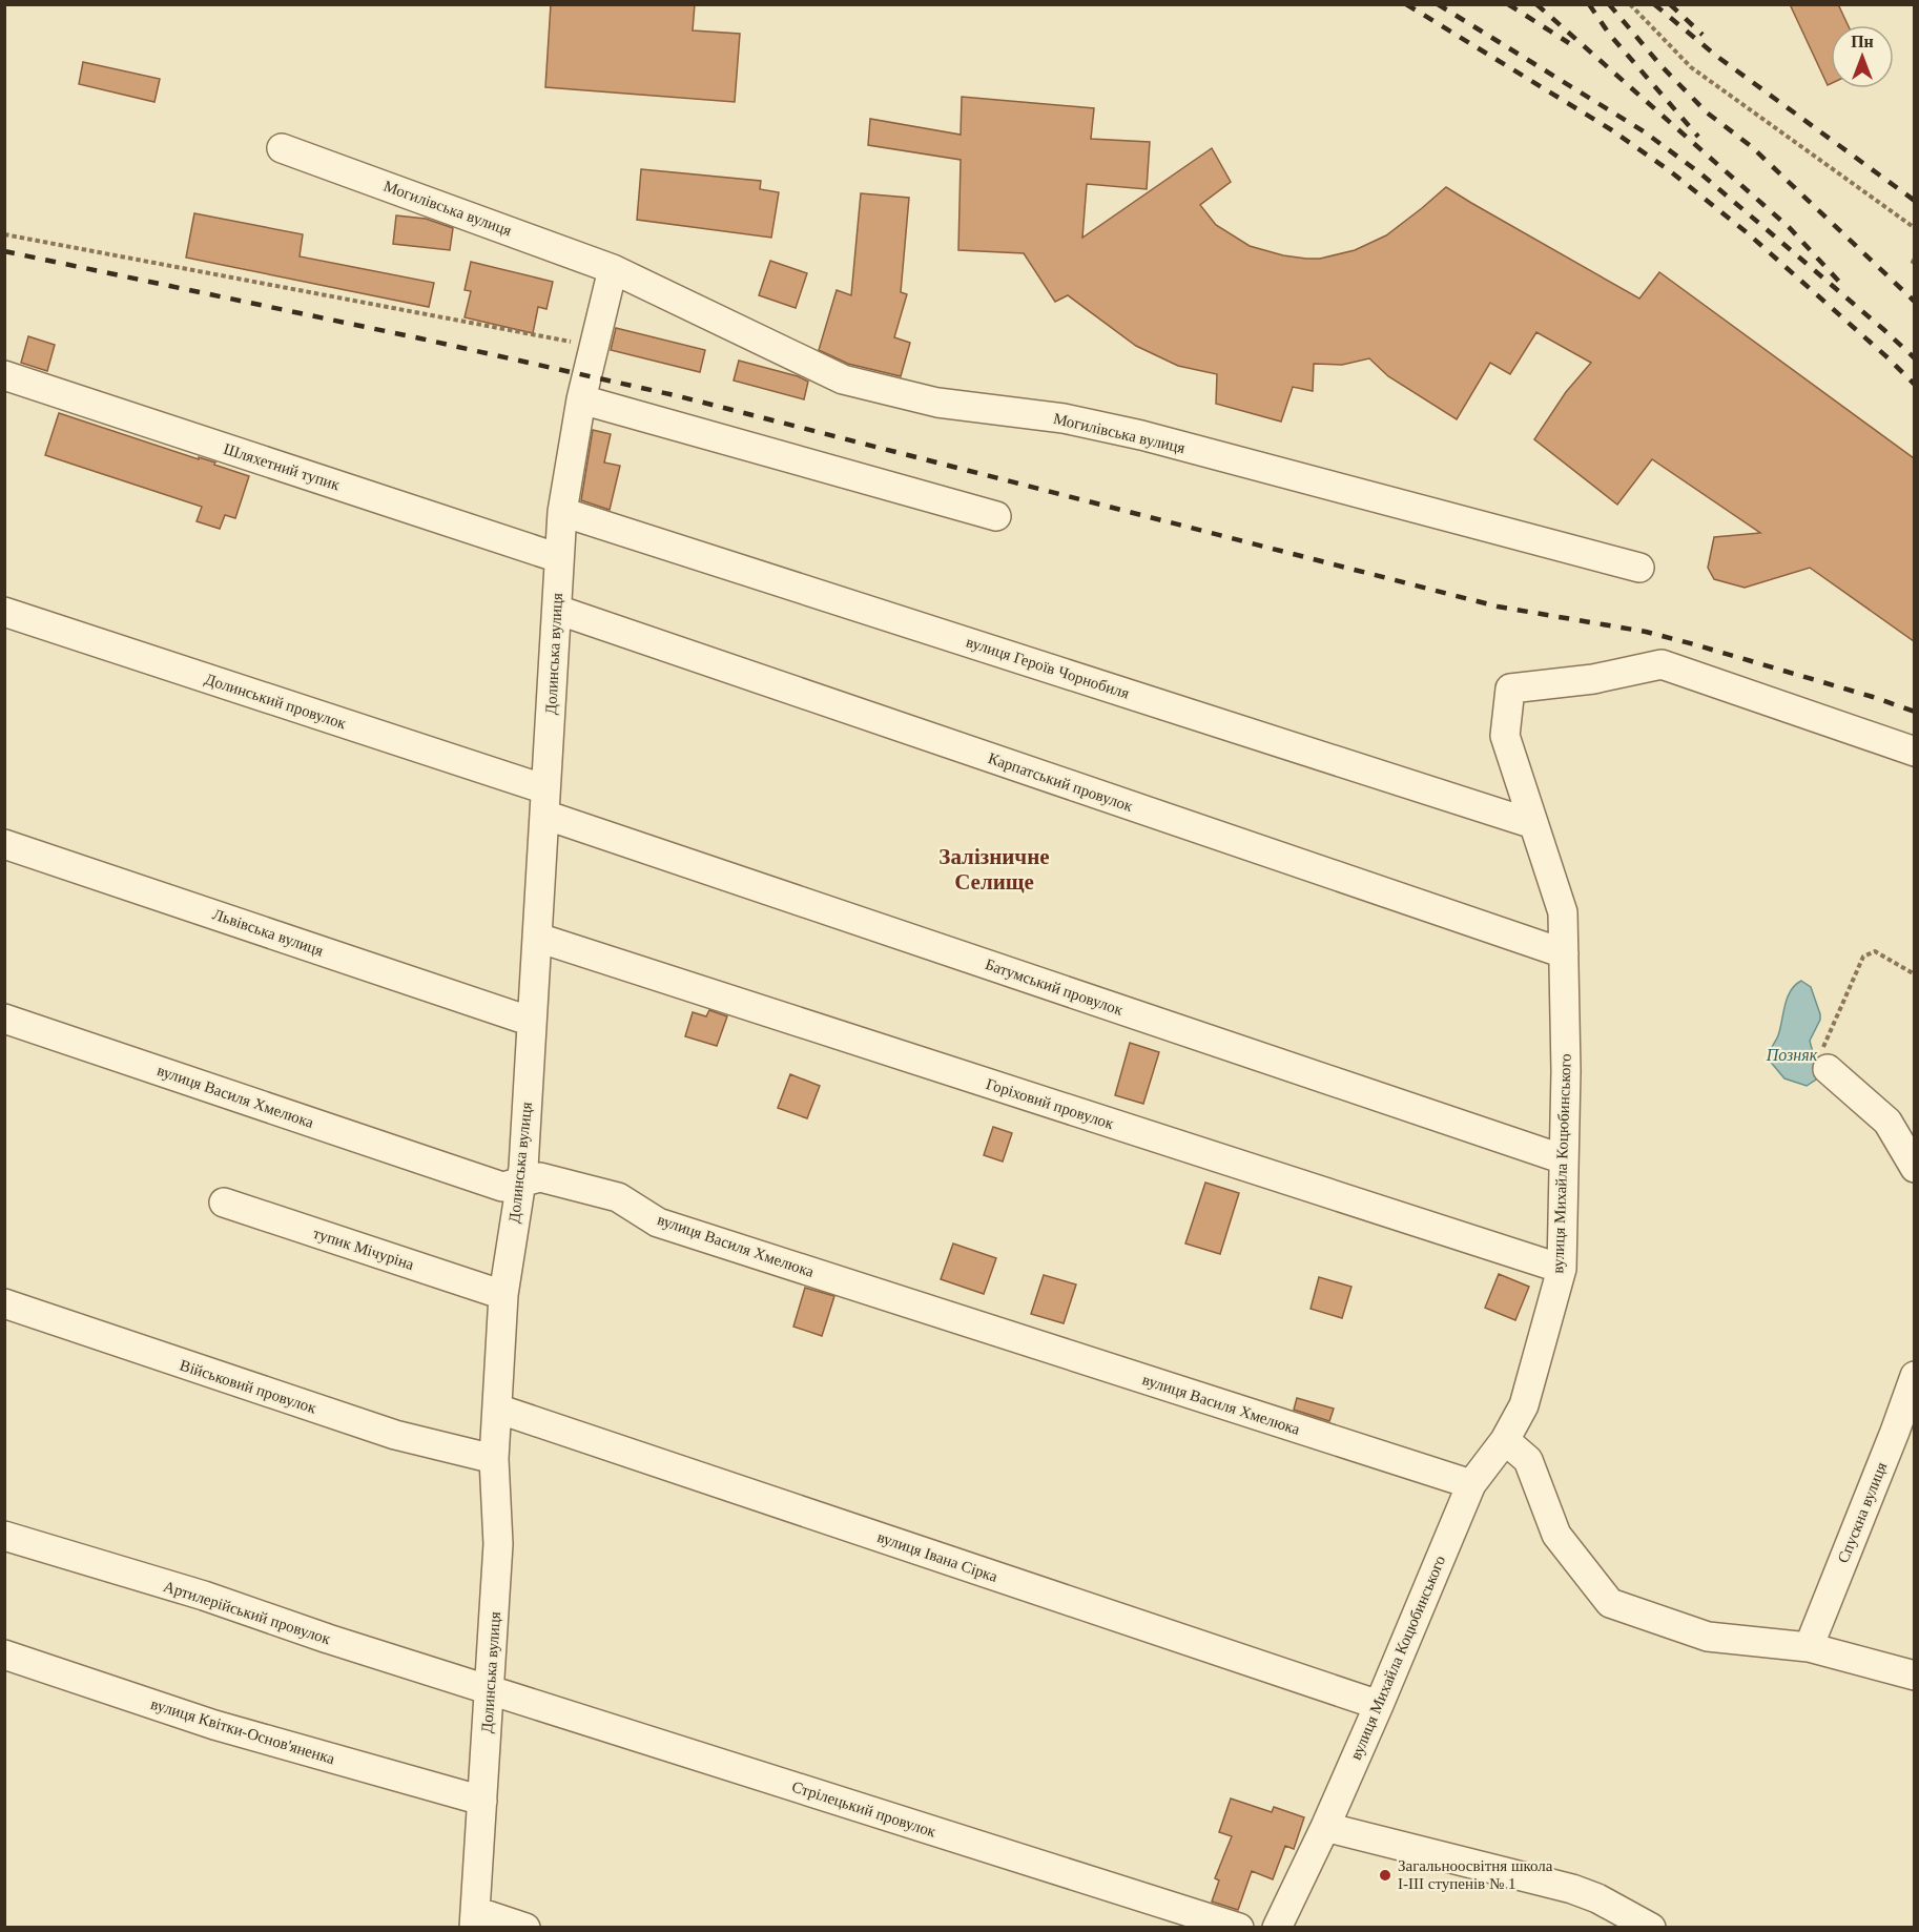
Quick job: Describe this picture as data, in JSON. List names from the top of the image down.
{
  "streets": {
    "street": [
      "Могилівська вулиця",
      "Шляхетний тупик",
      "Долинська вулиця",
      "вулиця Героїв Чорнобиля",
      "Долинський провулок",
      "Карпатський провулок",
      "Львівська вулиця",
      "Батумський провулок",
      "вулиця Василя Хмелюка",
      "Горіховий провулок",
      "вулиця Михайла Коцюбинського",
      "тупик Мічуріна",
      "Військовий провулок",
      "Спускна вулиця",
      "вулиця Івана Сірка",
      "Артилерійський провулок",
      "вулиця Квітки-Основ'яненка",
      "Стрілецький провулок"
    ]
  },
  "crossings": [
    ["Шляхетний тупик", "Долинська вулиця"],
    ["Долинська вулиця", "вулиця Героїв Чорнобиля"],
    ["Долинська вулиця", "Долинський провулок"],
    ["Долинська вулиця", "Карпатський провулок"],
    ["Долинська вулиця", "Львівська вулиця"],
    ["Долинська вулиця", "Батумський провулок"],
    ["Долинська вулиця", "вулиця Василя Хмелюка"],
    ["Долинська вулиця", "Горіховий провулок"],
    ["Долинська вулиця", "тупик Мічуріна"],
    ["Долинська вулиця", "Військовий провулок"],
    ["Долинська вулиця", "вулиця Івана Сірка"],
    ["Долинська вулиця", "Артилерійський провулок"],
    ["Долинська вулиця", "вулиця Квітки-Основ'яненка"],
    ["Долинська вулиця", "Стрілецький провулок"],
    ["вулиця Героїв Чорнобиля", "вулиця Михайла Коцюбинського"],
    ["Долинський провулок", "Батумський провулок"],
    ["Карпатський провулок", "вулиця Михайла Коцюбинського"],
    ["Батумський провулок", "вулиця Михайла Коцюбинського"],
    ["вулиця Василя Хмелюка", "вулиця Михайла Коцюбинського"],
    ["Горіховий провулок", "вулиця Михайла Коцюбинського"],
    ["вулиця Михайла Коцюбинського", "вулиця Івана Сірка"],
    ["Артилерійський провулок", "Стрілецький провулок"]
  ],
  "districts": ["Залізничне Селище"],
  "water": ["Позняк"],
  "places": ["Загальноосвітня школа І-ІІІ ступенів № 1"],
  "north": "top"
}
